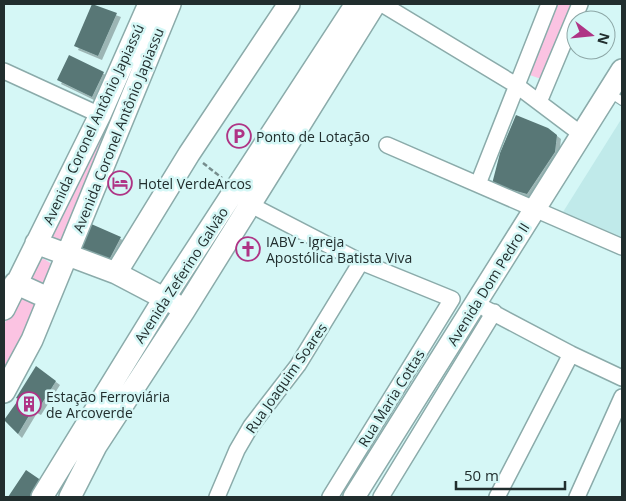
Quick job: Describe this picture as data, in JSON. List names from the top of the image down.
{
  "streets": {
    "street": [
      "Avenida Coronel Antônio Japiassú",
      "Avenida Coronel Antônio Japiassu",
      "Avenida Zeferino Galvão",
      "Avenida Dom Pedro II",
      "Rua Joaquim Soares",
      "Rua Maria Cottas"
    ]
  },
  "crossings": [
    ["Rua Joaquim Soares", "Rua Maria Cottas"]
  ],
  "places": {
    "parking": ["Ponto de Lotação"],
    "hotel": ["Hotel VerdeArcos"],
    "church": ["IABV - Igreja Apostólica Batista Viva"],
    "building": ["Estação Ferroviária de Arcoverde"]
  },
  "scale_bar": "50 m",
  "north": "right"
}
